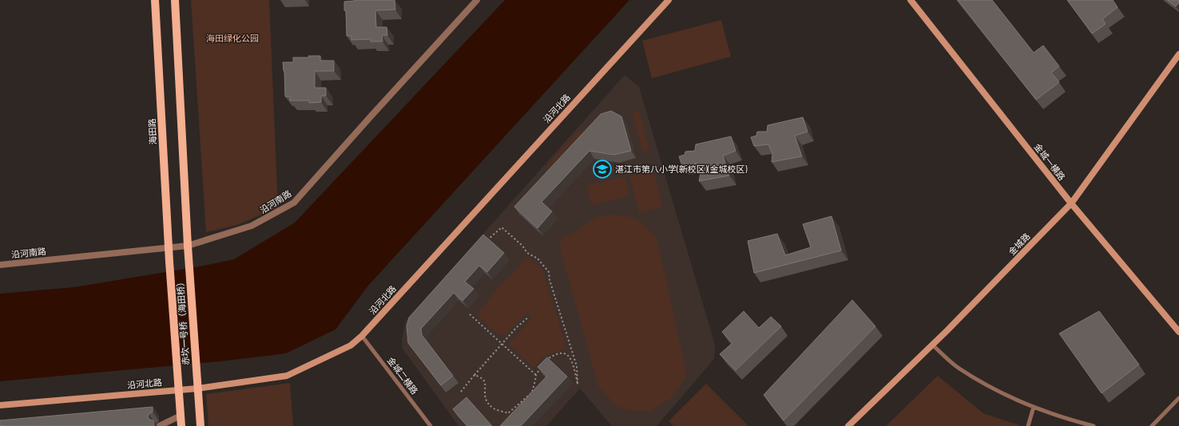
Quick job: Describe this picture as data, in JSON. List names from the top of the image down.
{
  "streets": {
    "main road": ["海田路", "赤坎一号桥（海田桥）"],
    "street": [
      "沿河北路",
      "金城一横路",
      "沿河南路",
      "金城路"
    ],
    "lane": ["金城二横路"]
  },
  "crossings": [
    ["沿河北路", "赤坎一号桥（海田桥）"],
    ["沿河北路", "金城二横路"],
    ["海田路", "沿河南路"],
    ["海田路", "赤坎一号桥（海田桥）"],
    ["金城一横路", "金城路"],
    ["沿河南路", "赤坎一号桥（海田桥）"]
  ],
  "parks": ["海田绿化公园"],
  "places": {
    "school or university": ["湛江市第八小学(新校区)(金城校区)"]
  }
}
